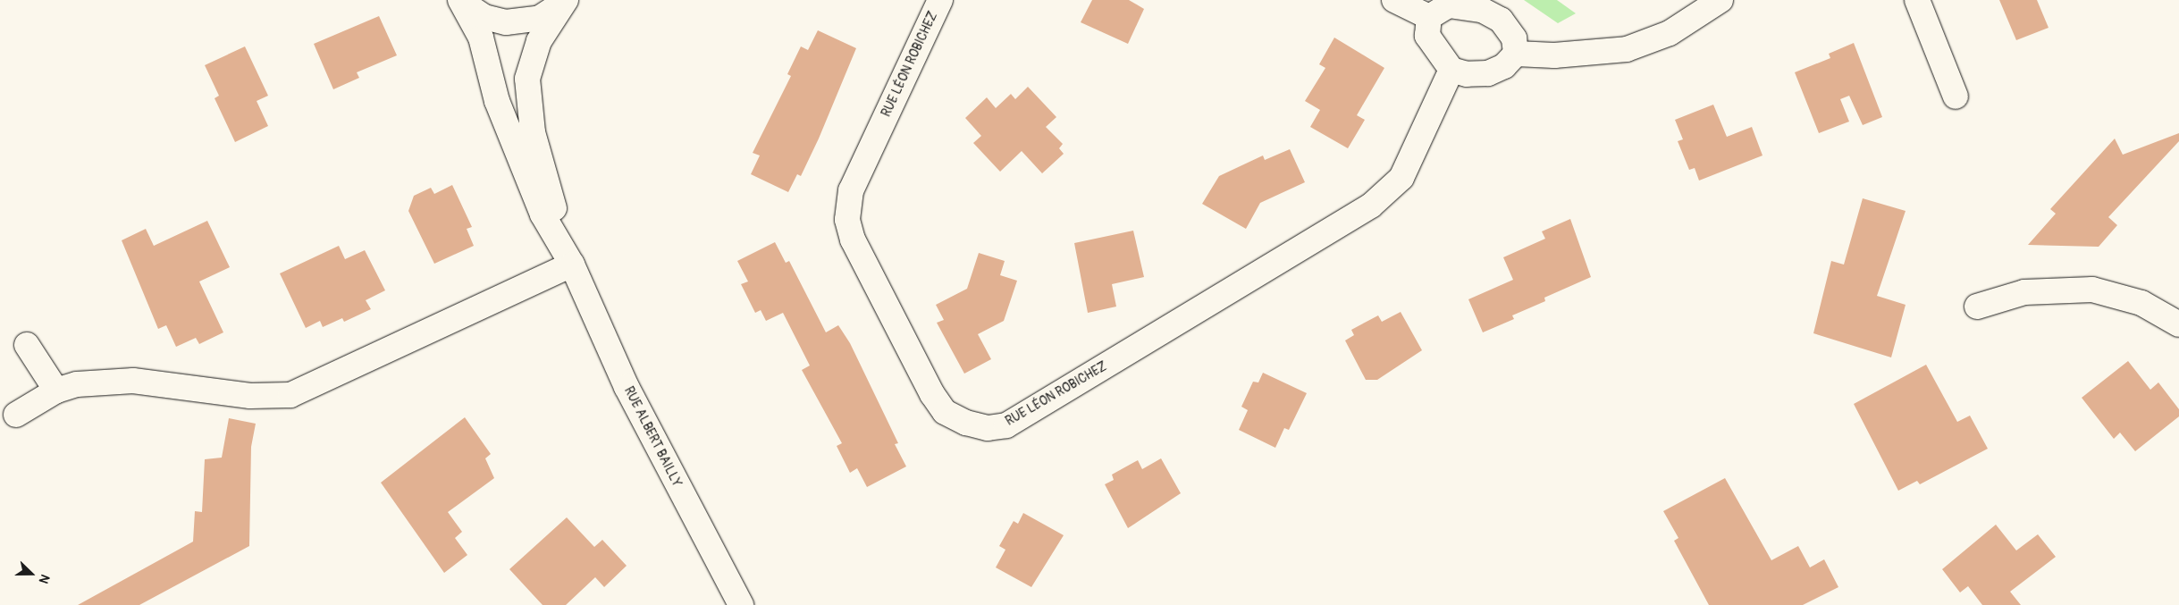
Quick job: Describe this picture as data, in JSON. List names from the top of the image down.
{
  "streets": {
    "street": ["RUE LÉON ROBICHEZ", "RUE ALBERT BAILLY"]
  },
  "north": "right"
}
